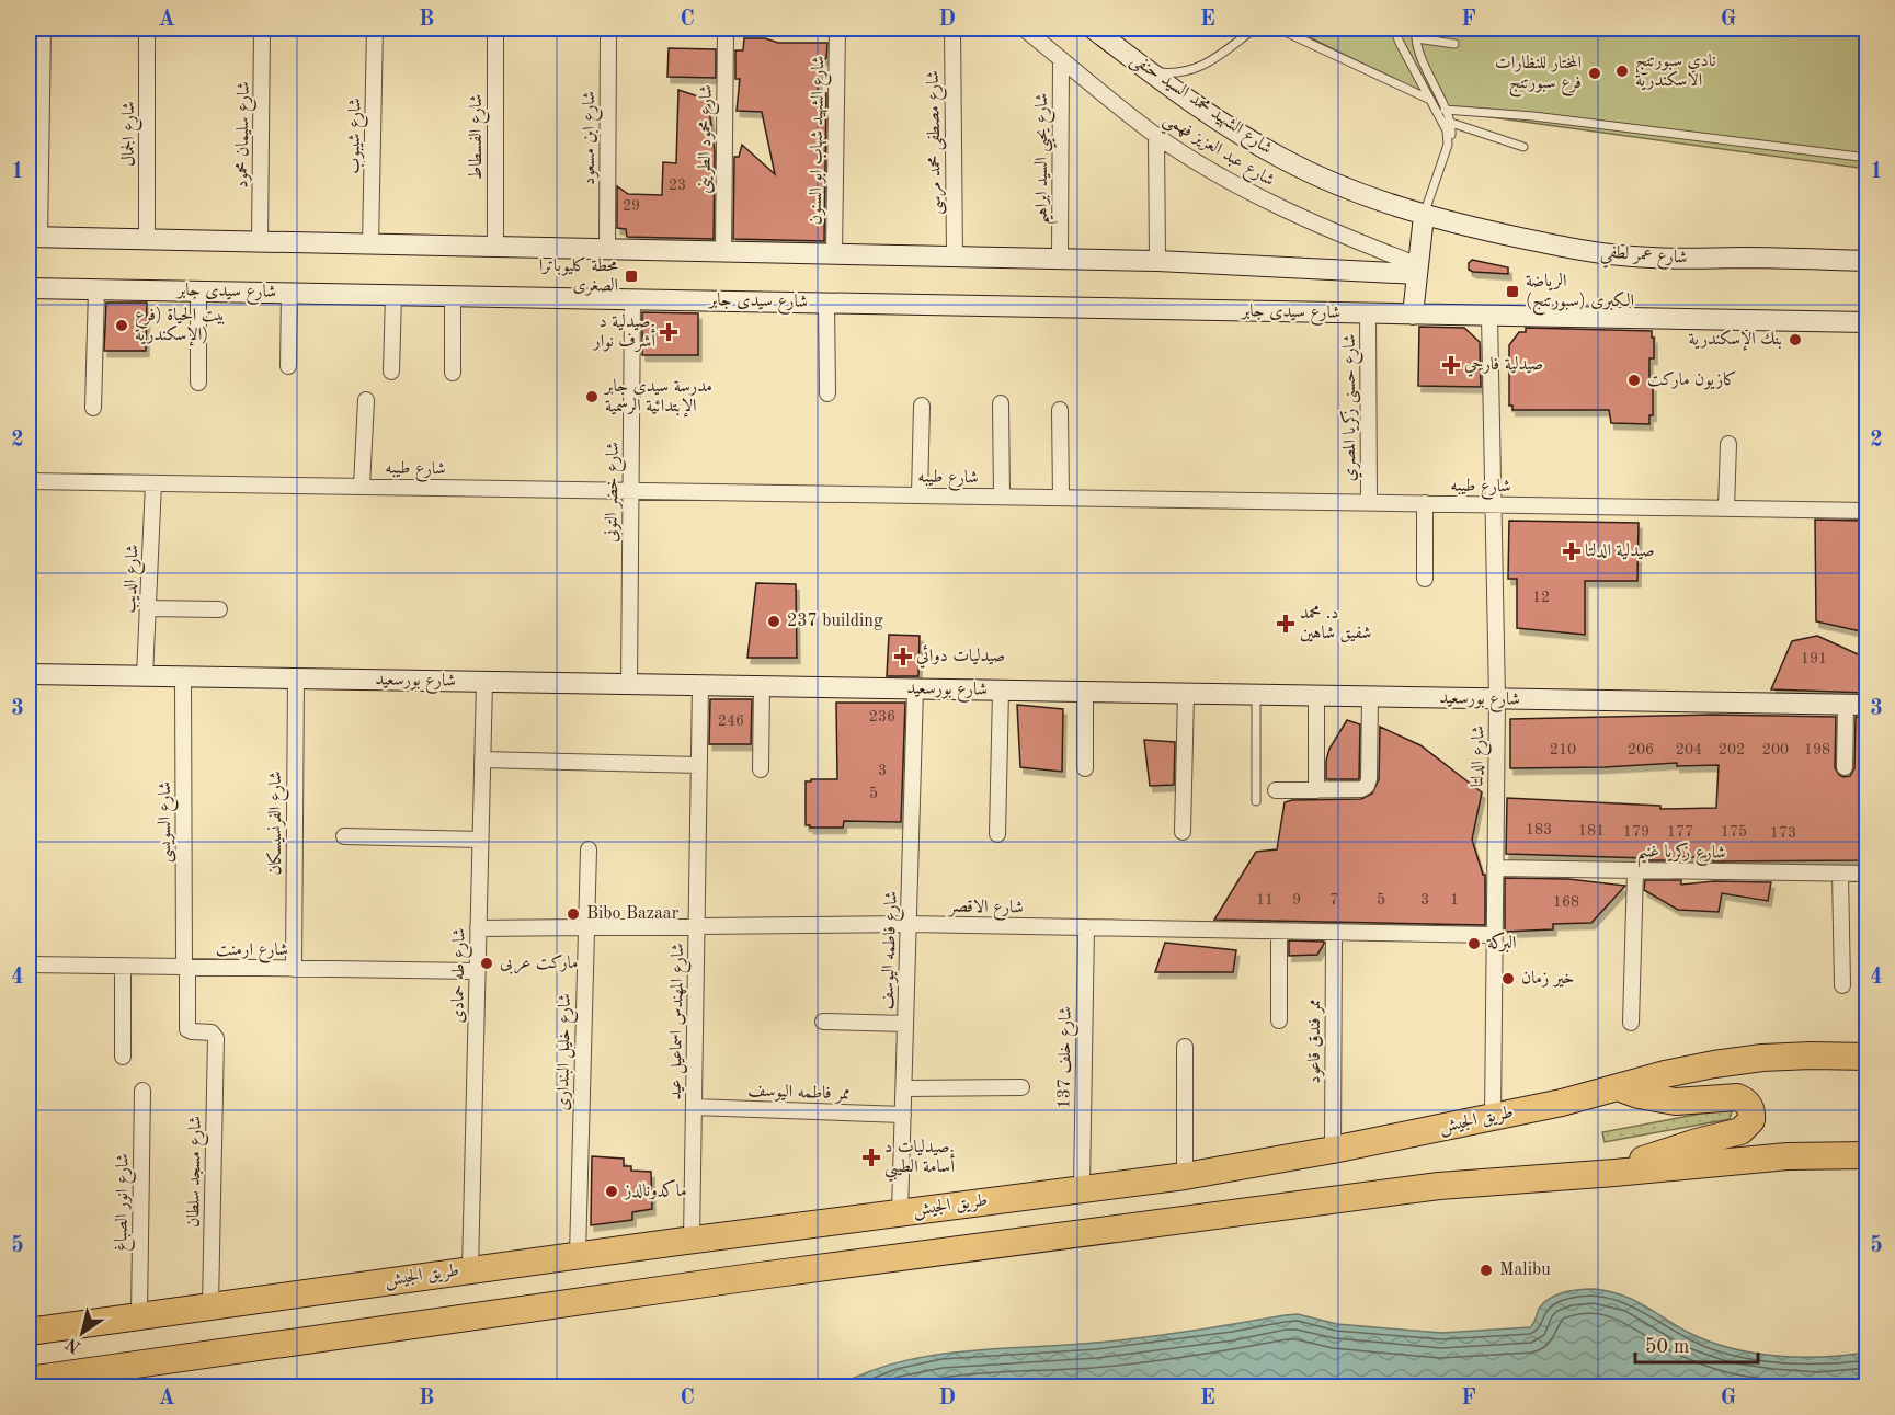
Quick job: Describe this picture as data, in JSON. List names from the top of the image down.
{
  "streets": {
    "highway": ["طريق الجيش"],
    "street": [
      "شارع الشهيد محمد السيد حنفى",
      "شارع الجمال",
      "شارع سليمان محمود",
      "شارع شيبوب",
      "شارع الفسطاط",
      "شارع ابن مسعود",
      "شارع محمود الطرينى",
      "شارع الشهيد شهاب ابو السنون",
      "شارع مصطفى محمد مرسى",
      "شارع عبد العزيز فهمي",
      "شارع يحيي السيد ابراهيم",
      "شارع عمر لطفي",
      "شارع سيدى جابر",
      "شارع حسنى زكريا المصري",
      "شارع طيبه",
      "شارع خضر التونى",
      "شارع الديب",
      "شارع بورسعيد",
      "شارع الدلتا",
      "شارع السويسى",
      "شارع الفرنسيسكان",
      "شارع زكريا غنيم",
      "شارع الاقصر",
      "شارع ارمنت",
      "شارع فاطمه اليوسف",
      "شارع طه حمادى",
      "شارع المهندس اسماعيل عيد",
      "ممر فندق قاعود",
      "شارع خليل البندارى",
      "شارع خلف 137",
      "ممر فاطمه اليوسف",
      "شارع مسجد سلطان",
      "شارع انور الصباغ"
    ]
  },
  "crossings": [
    ["شارع الشهيد محمد السيد حنفى", "شارع عمر لطفي"],
    ["شارع عبد العزيز فهمي", "شارع يحيي السيد ابراهيم"],
    ["شارع سيدى جابر", "شارع حسنى زكريا المصري"],
    ["شارع سيدى جابر", "شارع خضر التونى"],
    ["شارع سيدى جابر", "شارع الدلتا"],
    ["شارع حسنى زكريا المصري", "شارع طيبه"],
    ["شارع طيبه", "شارع خضر التونى"],
    ["شارع طيبه", "شارع الديب"],
    ["شارع طيبه", "شارع الدلتا"],
    ["شارع خضر التونى", "شارع بورسعيد"],
    ["شارع الديب", "شارع بورسعيد"],
    ["شارع بورسعيد", "شارع الدلتا"],
    ["شارع بورسعيد", "شارع السويسى"],
    ["شارع بورسعيد", "شارع الفرنسيسكان"],
    ["شارع بورسعيد", "شارع فاطمه اليوسف"],
    ["شارع بورسعيد", "شارع طه حمادى"],
    ["شارع بورسعيد", "شارع المهندس اسماعيل عيد"],
    ["شارع الدلتا", "شارع زكريا غنيم"],
    ["شارع الدلتا", "شارع الاقصر"],
    ["شارع الدلتا", "طريق الجيش"],
    ["شارع السويسى", "شارع ارمنت"],
    ["شارع السويسى", "شارع مسجد سلطان"],
    ["شارع الفرنسيسكان", "شارع ارمنت"],
    ["شارع الاقصر", "شارع فاطمه اليوسف"],
    ["شارع الاقصر", "شارع طه حمادى"],
    ["شارع الاقصر", "شارع المهندس اسماعيل عيد"],
    ["شارع الاقصر", "ممر فندق قاعود"],
    ["شارع الاقصر", "شارع خليل البندارى"],
    ["شارع الاقصر", "شارع خلف 137"],
    ["شارع ارمنت", "شارع طه حمادى"],
    ["شارع فاطمه اليوسف", "ممر فاطمه اليوسف"],
    ["شارع فاطمه اليوسف", "طريق الجيش"],
    ["شارع طه حمادى", "طريق الجيش"],
    ["شارع المهندس اسماعيل عيد", "ممر فاطمه اليوسف"],
    ["شارع المهندس اسماعيل عيد", "طريق الجيش"],
    ["ممر فندق قاعود", "طريق الجيش"],
    ["شارع خليل البندارى", "طريق الجيش"],
    ["شارع خلف 137", "طريق الجيش"],
    ["طريق الجيش", "شارع مسجد سلطان"],
    ["طريق الجيش", "شارع انور الصباغ"]
  ],
  "places": {
    "other": [
      "نادي سبورتنج الاسكندرية",
      "المختار للنظارات فرع سبورتنج",
      "بيت الحياة (فرع الإسكندرية)",
      "بنك الإسكندرية",
      "كازيون ماركت",
      "مدرسة سيدي جابر الإبتدائية الرسمية",
      "237 building",
      "Bibo Bazaar",
      "البركة",
      "ماركت عربى",
      "خير زمان",
      "ماكدونالدز",
      "Malibu"
    ],
    "transit": ["محطة كليوباترا الصغرى", "الرياضة (سبورتنج) الكبرى"],
    "health": [
      "صيدلية د. أشرف نوار",
      "صيدلية فارحي",
      "صيدلية الدلتا",
      "د. محمد شفيق شاهين",
      "صيدليات دوائي",
      "صيدليات د. أسامة الطيبي"
    ]
  },
  "house_numbers": [
    "23",
    "29",
    "12",
    "191",
    "236",
    "246",
    "210",
    "206",
    "204",
    "202",
    "200",
    "198",
    "3",
    "5",
    "183",
    "181",
    "179",
    "177",
    "175",
    "173",
    "11",
    "9",
    "7",
    "5",
    "3",
    "1",
    "168"
  ],
  "scale_bar": "50 m",
  "north": "bottom left",
  "grid": {
    "columns": [
      "A",
      "B",
      "C",
      "D",
      "E",
      "F",
      "G"
    ],
    "rows": [
      "1",
      "2",
      "3",
      "4",
      "5"
    ]
  }
}
